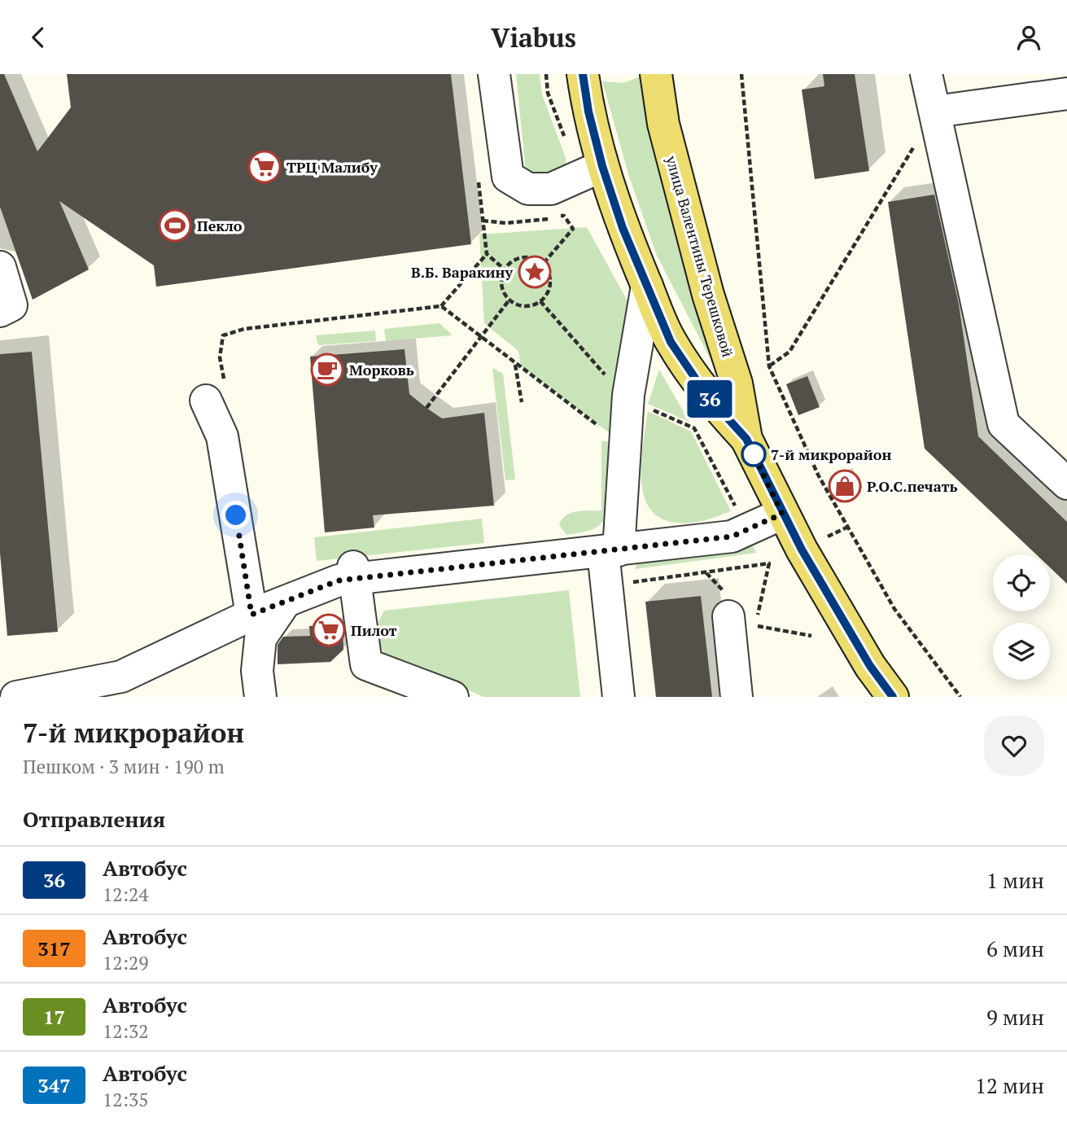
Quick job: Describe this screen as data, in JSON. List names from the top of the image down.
{
  "streets": {
    "main road": ["улица Валентины Терешковой"]
  },
  "places": {
    "supermarket": ["ТРЦ Малибу", "Пилот"],
    "sports": ["Пекло"],
    "place": ["В.Б. Варакину"],
    "cafe": ["Морковь"],
    "other": ["7-й микрорайон"],
    "shop": ["Р.О.С.печать"]
  },
  "lines": ["bus line 36"],
  "page": {
    "header": "Viabus",
    "on_map": "36",
    "heading": [
      ["7-й микрорайон", "Пешком · 3 мин · 190 m"],
      "Отправления"
    ],
    "list": [
      {
        "mark": "36",
        "name": "Автобус",
        "note": "12:24",
        "value": "1 мин"
      },
      {
        "mark": "317",
        "name": "Автобус",
        "note": "12:29",
        "value": "6 мин"
      },
      {
        "mark": "17",
        "name": "Автобус",
        "note": "12:32",
        "value": "9 мин"
      },
      {
        "mark": "347",
        "name": "Автобус",
        "note": "12:35",
        "value": "12 мин"
      }
    ]
  }
}
